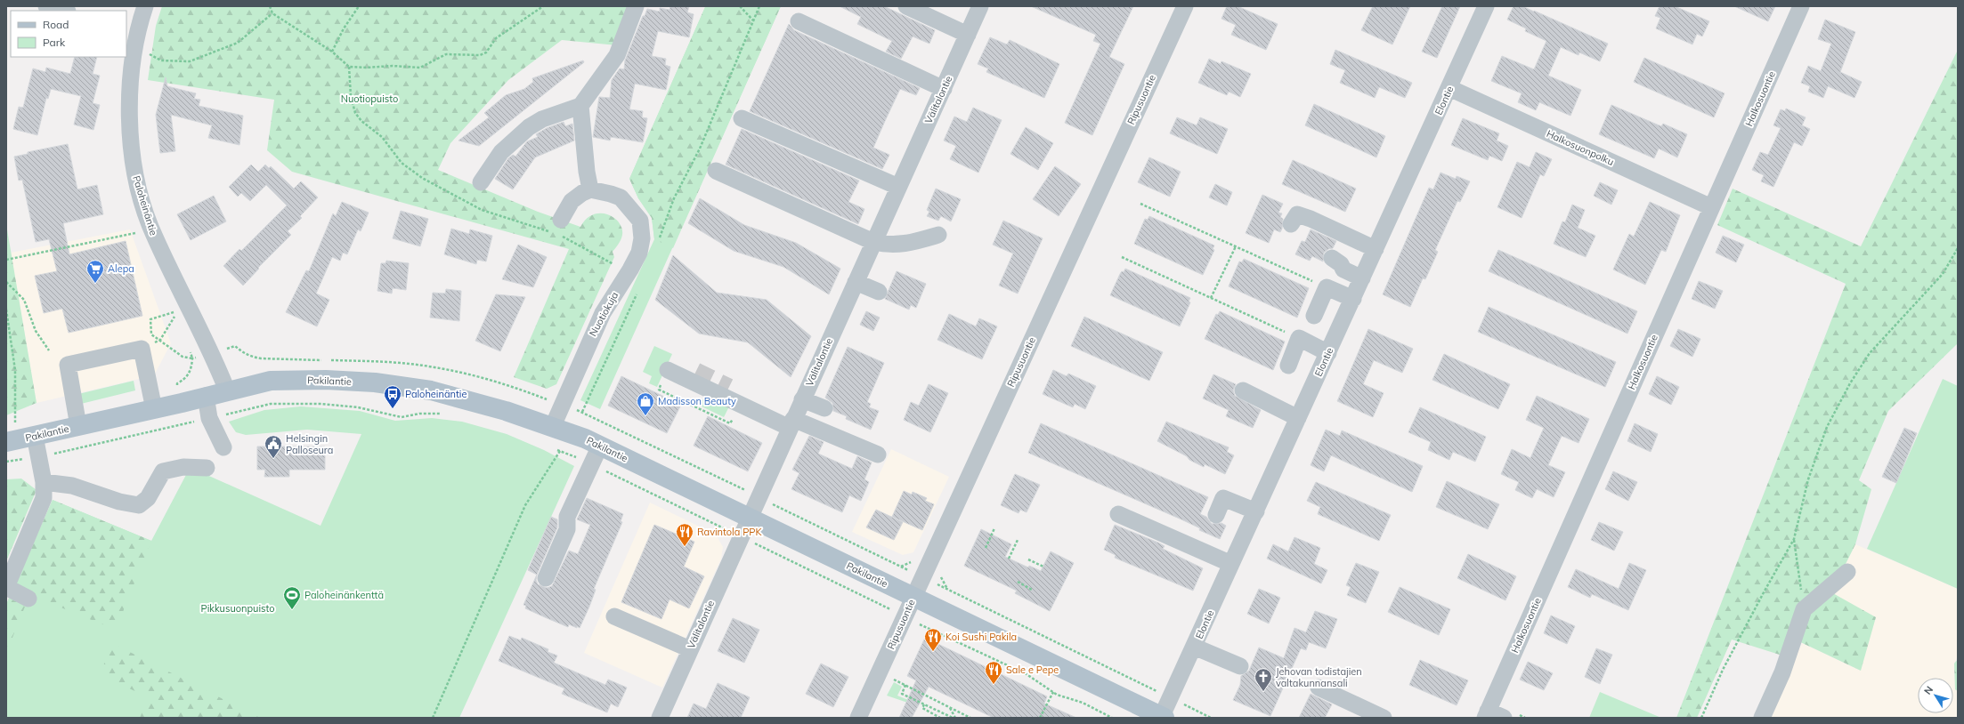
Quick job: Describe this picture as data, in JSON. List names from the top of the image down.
{
  "streets": {
    "main road": ["Pakilantie"],
    "street": [
      "Halkosuontie",
      "Välitalontie",
      "Ripusuontie",
      "Elontie",
      "Halkosuonpolku",
      "Paloheinäntie",
      "Nuotiokuja"
    ]
  },
  "crossings": [
    ["Halkosuontie", "Halkosuonpolku"],
    ["Välitalontie", "Pakilantie"],
    ["Ripusuontie", "Pakilantie"],
    ["Elontie", "Halkosuonpolku"],
    ["Elontie", "Pakilantie"],
    ["Paloheinäntie", "Pakilantie"],
    ["Nuotiokuja", "Pakilantie"]
  ],
  "parks": ["Nuotiopuisto", "Pikkusuonpuisto"],
  "places": {
    "supermarket": ["Alepa"],
    "bus stop": ["Paloheinäntie"],
    "shop": ["Madisson Beauty"],
    "public building": ["Helsingin Palloseura"],
    "restaurant": ["Ravintola PPK", "Koi Sushi Pakila", "Sale e Pepe"],
    "sports": ["Paloheinänkenttä"],
    "church": ["Jehovan todistajien valtakunnansali"]
  },
  "legend": ["Road", "Park"],
  "north": "top left"
}
